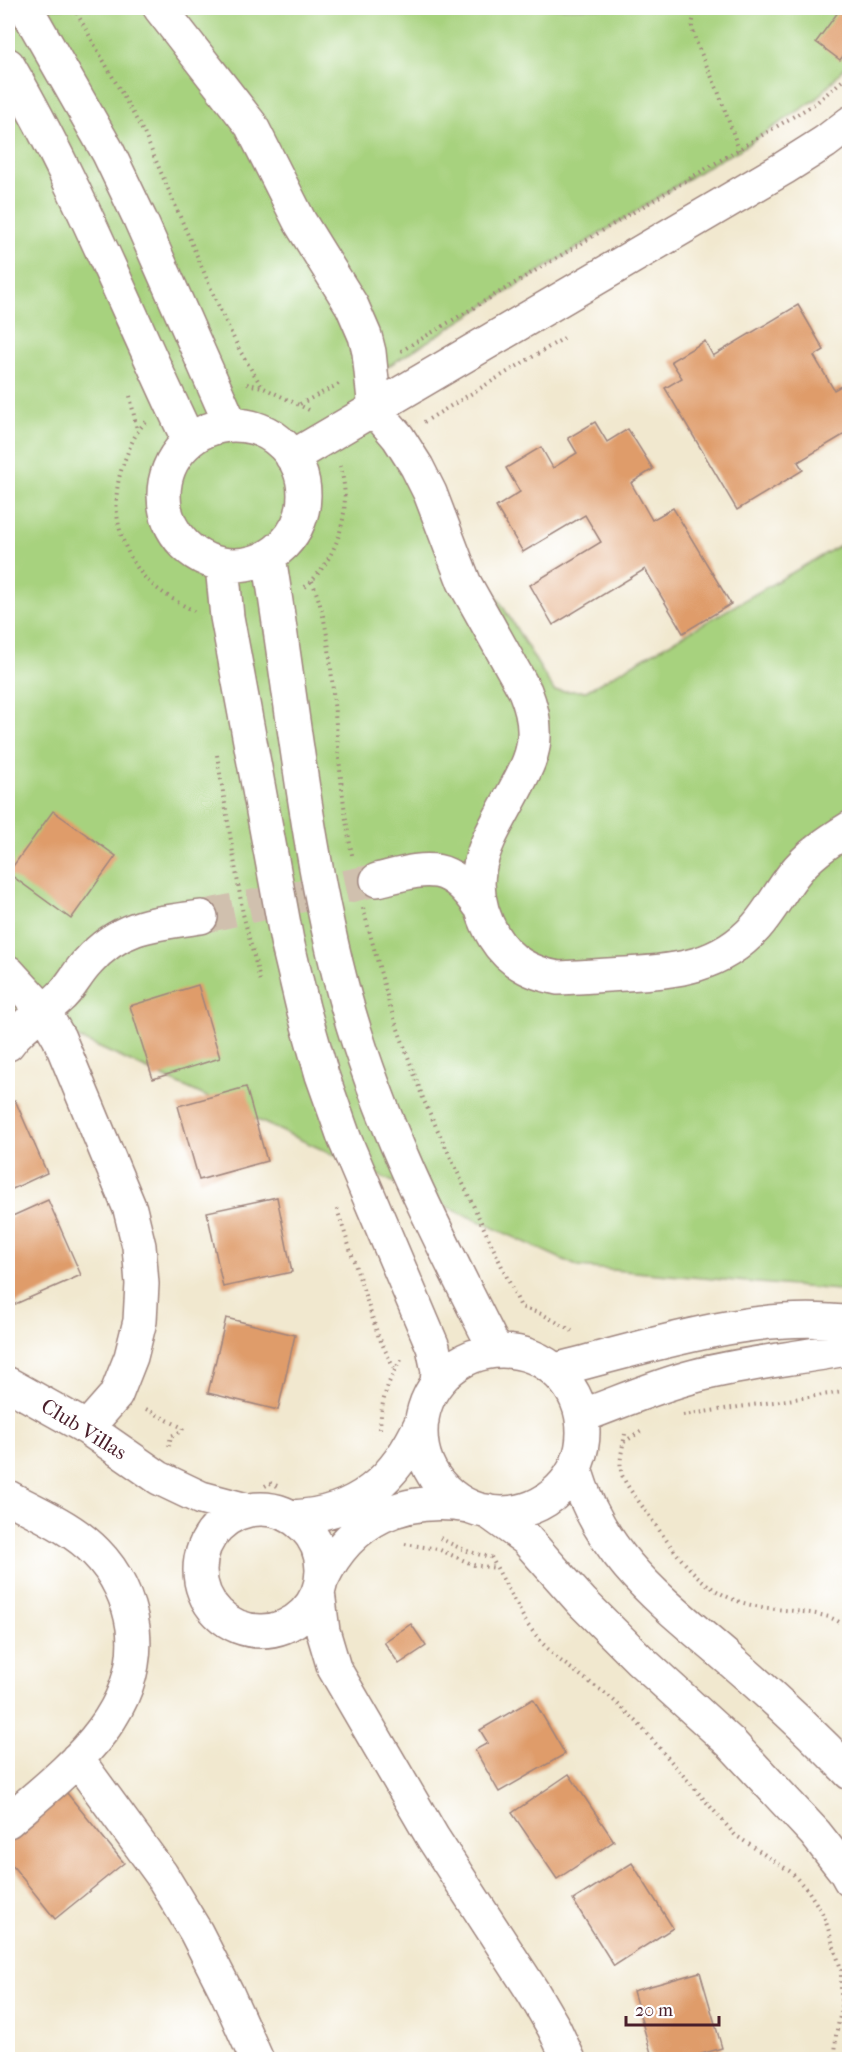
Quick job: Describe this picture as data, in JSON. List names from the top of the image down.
{
  "streets": {
    "street": ["Club Villas"]
  },
  "scale_bar": "20 m"
}
